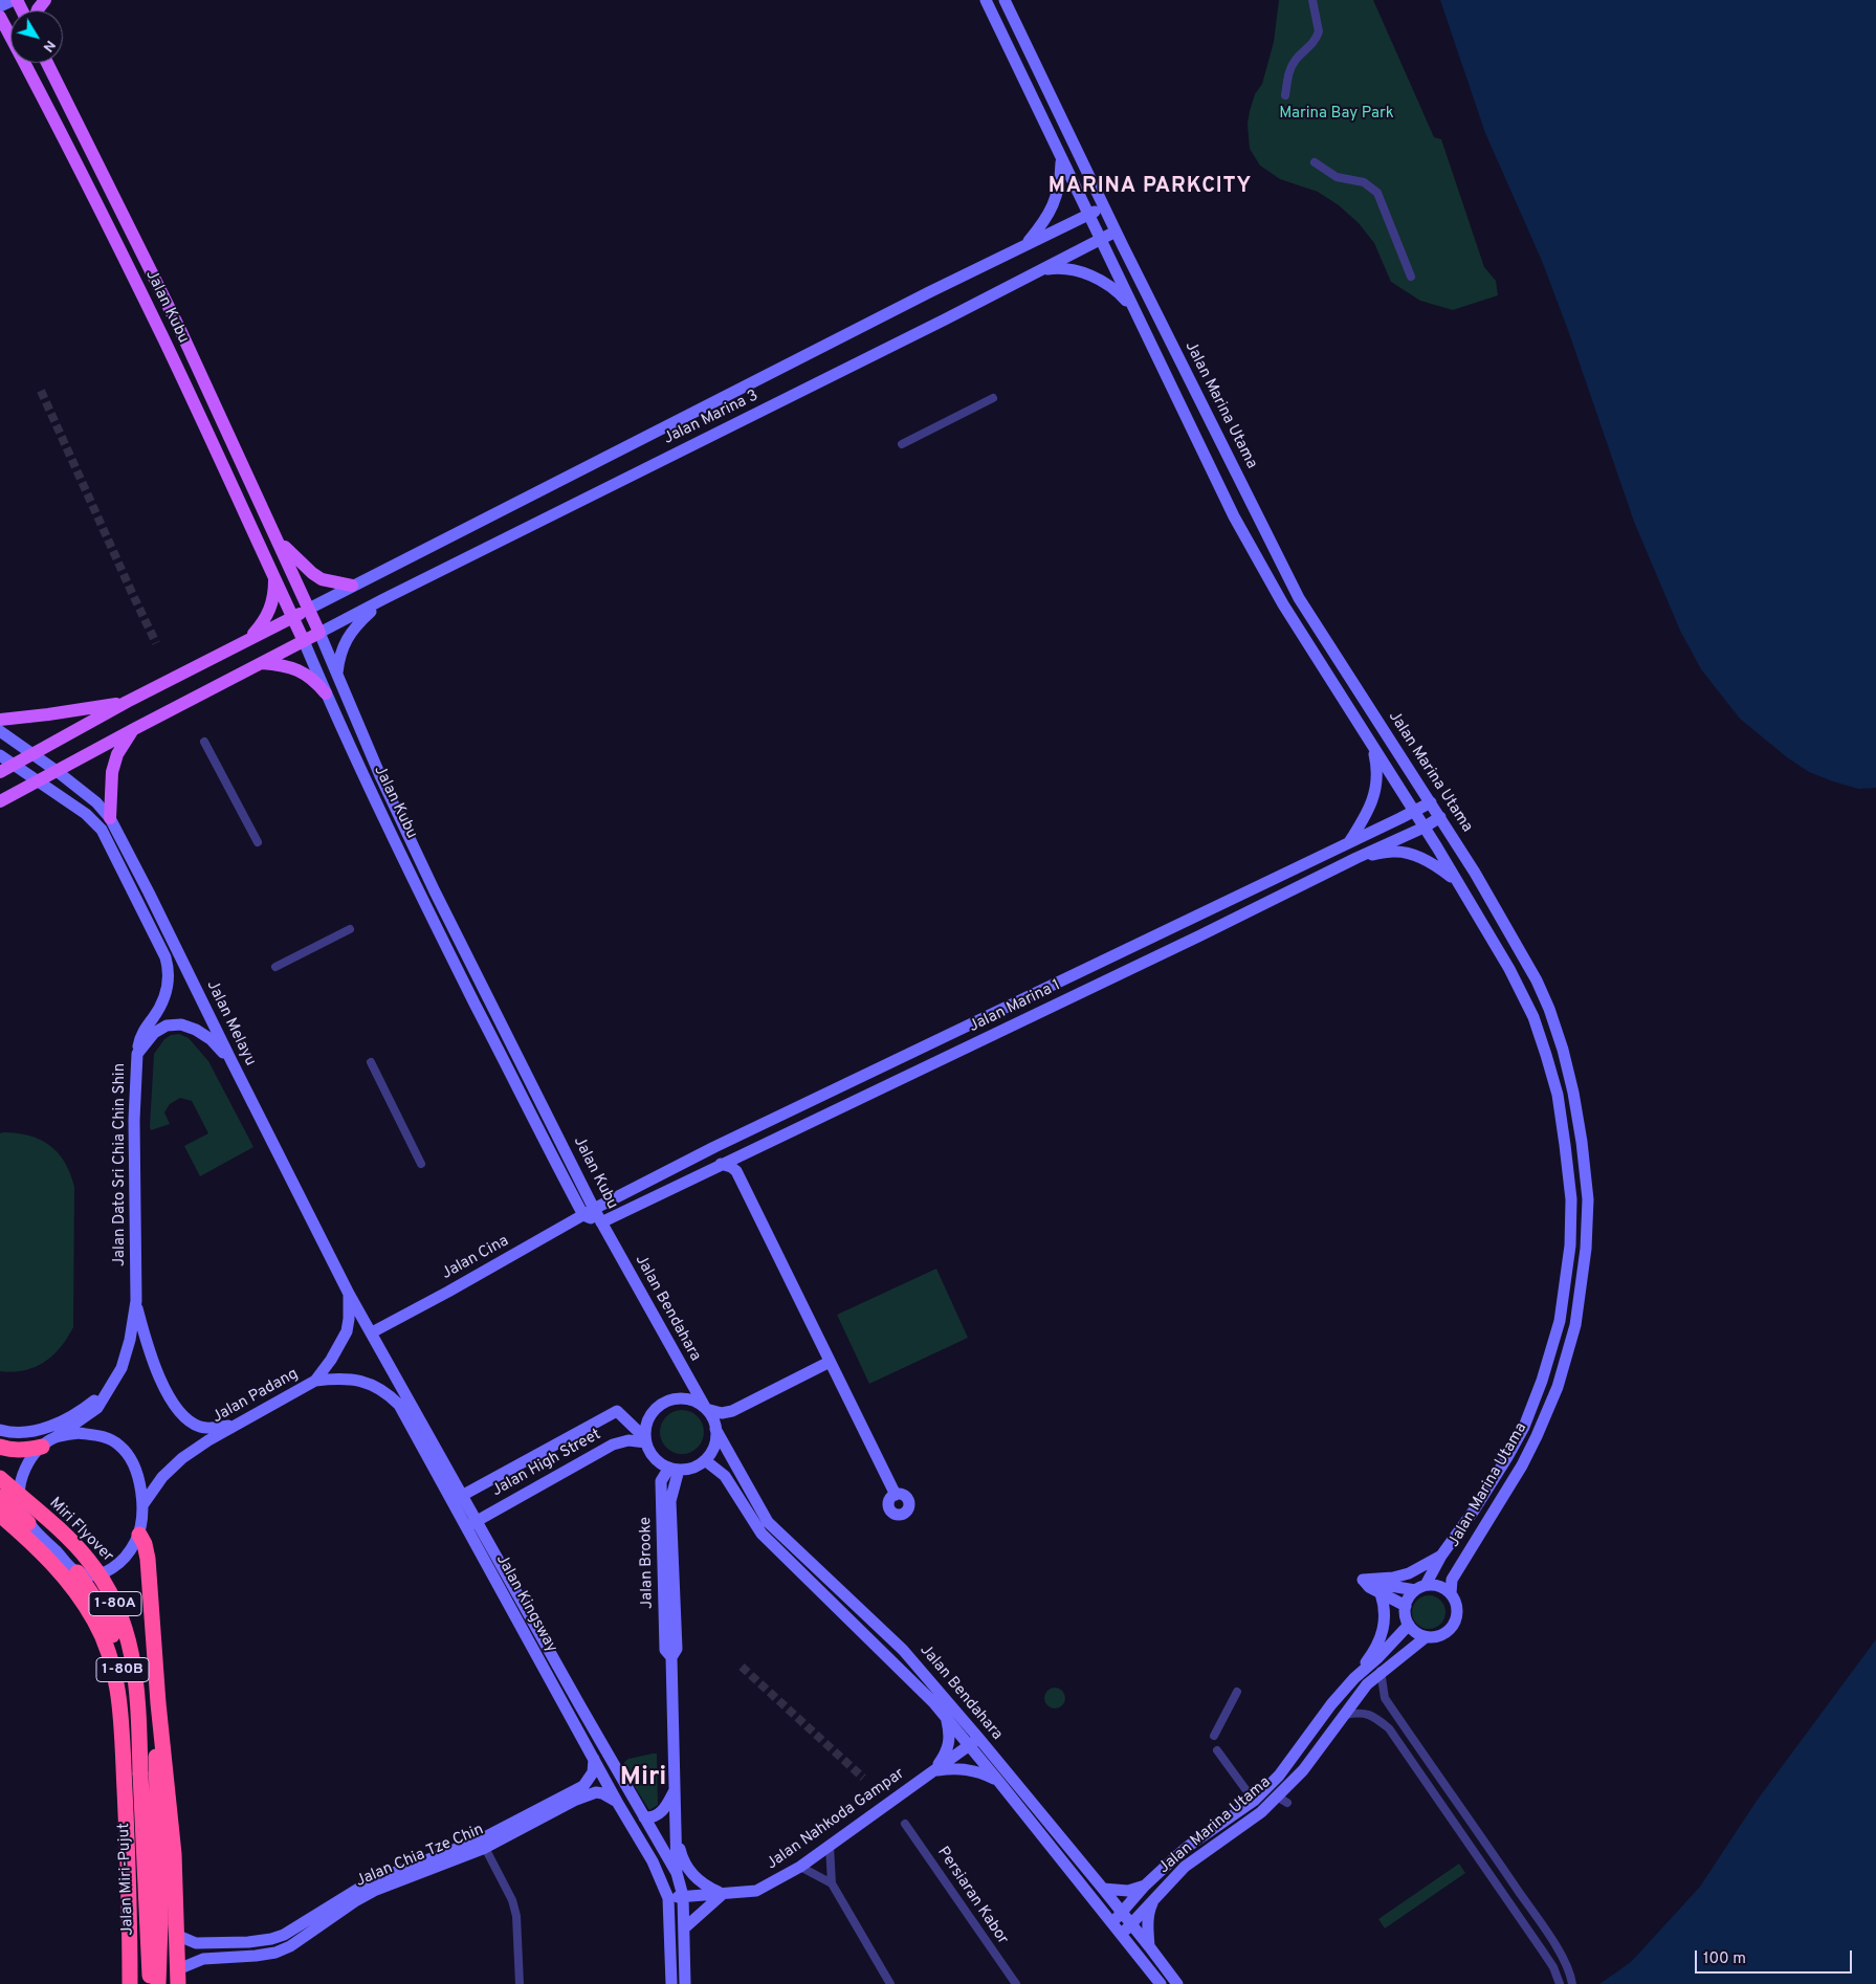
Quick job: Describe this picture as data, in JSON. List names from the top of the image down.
{
  "streets": {
    "highway": [
      "Miri Flyover",
      "1-80A",
      "1-80B",
      "Jalan Miri-Pujut"
    ],
    "main road": [
      "Jalan Kubu",
      "Jalan Marina Utama",
      "Jalan Marina 3",
      "Jalan Marina 1",
      "Jalan Melayu",
      "Jalan Dato Sri Chia Chin Shin",
      "Jalan Cina",
      "Jalan Bendahara",
      "Jalan Padang",
      "Jalan High Street",
      "Jalan Brooke",
      "Jalan Kingsway",
      "Jalan Nahkoda Gampar",
      "Jalan Chia Tze Chin"
    ],
    "street": ["Persiaran Kabor"]
  },
  "crossings": [
    ["Jalan Kubu", "Jalan Marina 3"],
    ["Jalan Kubu", "Jalan Marina 1"],
    ["Jalan Kubu", "Jalan Cina"],
    ["Jalan Kubu", "Jalan Bendahara"],
    ["Jalan Marina Utama", "Jalan Marina 3"],
    ["Jalan Marina Utama", "Jalan Marina 1"],
    ["Jalan Marina Utama", "Jalan Bendahara"],
    ["Jalan Marina 1", "Jalan Cina"],
    ["Jalan Marina 1", "Jalan Bendahara"],
    ["Jalan Melayu", "Jalan Dato Sri Chia Chin Shin"],
    ["Jalan Melayu", "Jalan Cina"],
    ["Jalan Melayu", "Jalan Padang"],
    ["Jalan Melayu", "Jalan Kingsway"],
    ["Jalan Dato Sri Chia Chin Shin", "Jalan Padang"],
    ["Jalan Dato Sri Chia Chin Shin", "1-80B"],
    ["Jalan Cina", "Jalan Kingsway"],
    ["Jalan Bendahara", "Jalan High Street"],
    ["Jalan Bendahara", "Jalan Brooke"],
    ["Jalan Bendahara", "Jalan Nahkoda Gampar"],
    ["Jalan Padang", "Jalan Kingsway"],
    ["Jalan Padang", "1-80B"],
    ["Jalan High Street", "Jalan Brooke"],
    ["Jalan High Street", "Jalan Kingsway"],
    ["Miri Flyover", "Jalan Miri-Pujut"],
    ["Jalan Brooke", "Jalan Kingsway"],
    ["Jalan Kingsway", "Jalan Nahkoda Gampar"],
    ["Jalan Kingsway", "Jalan Chia Tze Chin"],
    ["1-80B", "Jalan Miri-Pujut"]
  ],
  "districts": ["MARINA PARKCITY", "Miri"],
  "parks": ["Marina Bay Park"],
  "scale_bar": "100 m",
  "north": "bottom right"
}
